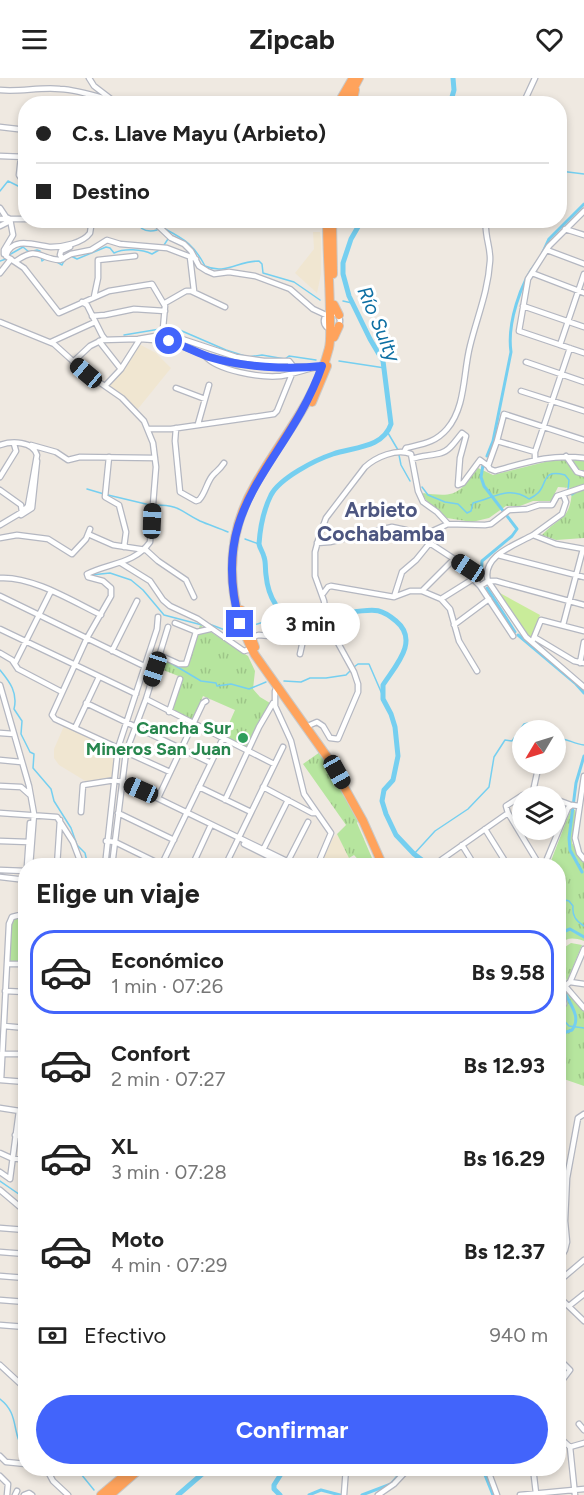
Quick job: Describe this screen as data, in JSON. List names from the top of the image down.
{
  "districts": ["Arbieto Cochabamba"],
  "water": ["Río Sulty"],
  "places": ["Cancha Sur Mineros San Juan"],
  "north": "bottom left",
  "page": {
    "header": "Zipcab",
    "banner": ["C.s. Llave Mayu (Arbieto)", "Destino"],
    "bubble": "3 min",
    "heading": "Elige un viaje",
    "list": [
      {
        "name": "Económico",
        "note": "1 min · 07:26",
        "value": "Bs 9.58"
      },
      {
        "name": "Confort",
        "note": "2 min · 07:27",
        "value": "Bs 12.93"
      },
      {
        "name": "XL",
        "note": "3 min · 07:28",
        "value": "Bs 16.29"
      },
      {
        "name": "Moto",
        "note": "4 min · 07:29",
        "value": "Bs 12.37"
      }
    ],
    "pay": ["Efectivo", "940 m"],
    "buttons": "Confirmar"
  }
}
